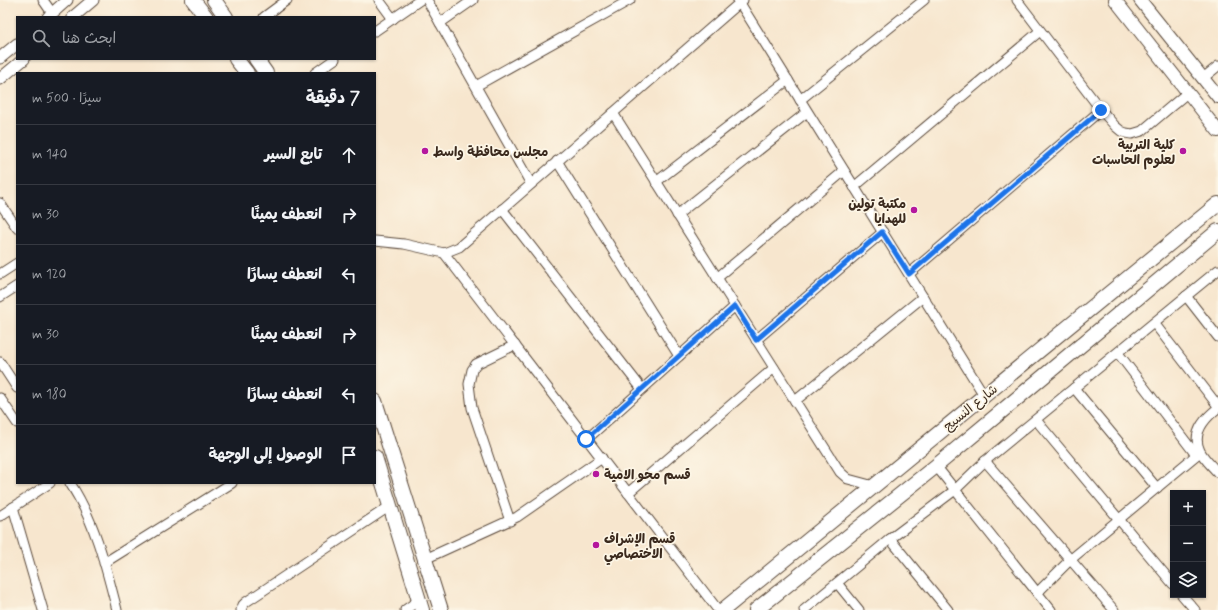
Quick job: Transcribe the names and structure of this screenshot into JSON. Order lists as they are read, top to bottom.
{
  "streets": {
    "main road": ["شارع النسيج"]
  },
  "places": [
    "مجلس محافظة واسط",
    "كلية التربية لعلوم الحاسبات",
    "مكتبة تولين للهدايا",
    "قسم محو الامية",
    "قسم الإشراف الاختصاصي"
  ],
  "page": {
    "search": "ابحث هنا",
    "heading": ["7 دقيقة", "سيرًا · 500 m"],
    "list": [
      ["تابع السير", "140 m"],
      ["انعطف يمينًا", "30 m"],
      ["انعطف يسارًا", "120 m"],
      ["انعطف يمينًا", "30 m"],
      ["انعطف يسارًا", "180 m"],
      "الوصول إلى الوجهة"
    ],
    "map_buttons": ["+", "−"]
  }
}
